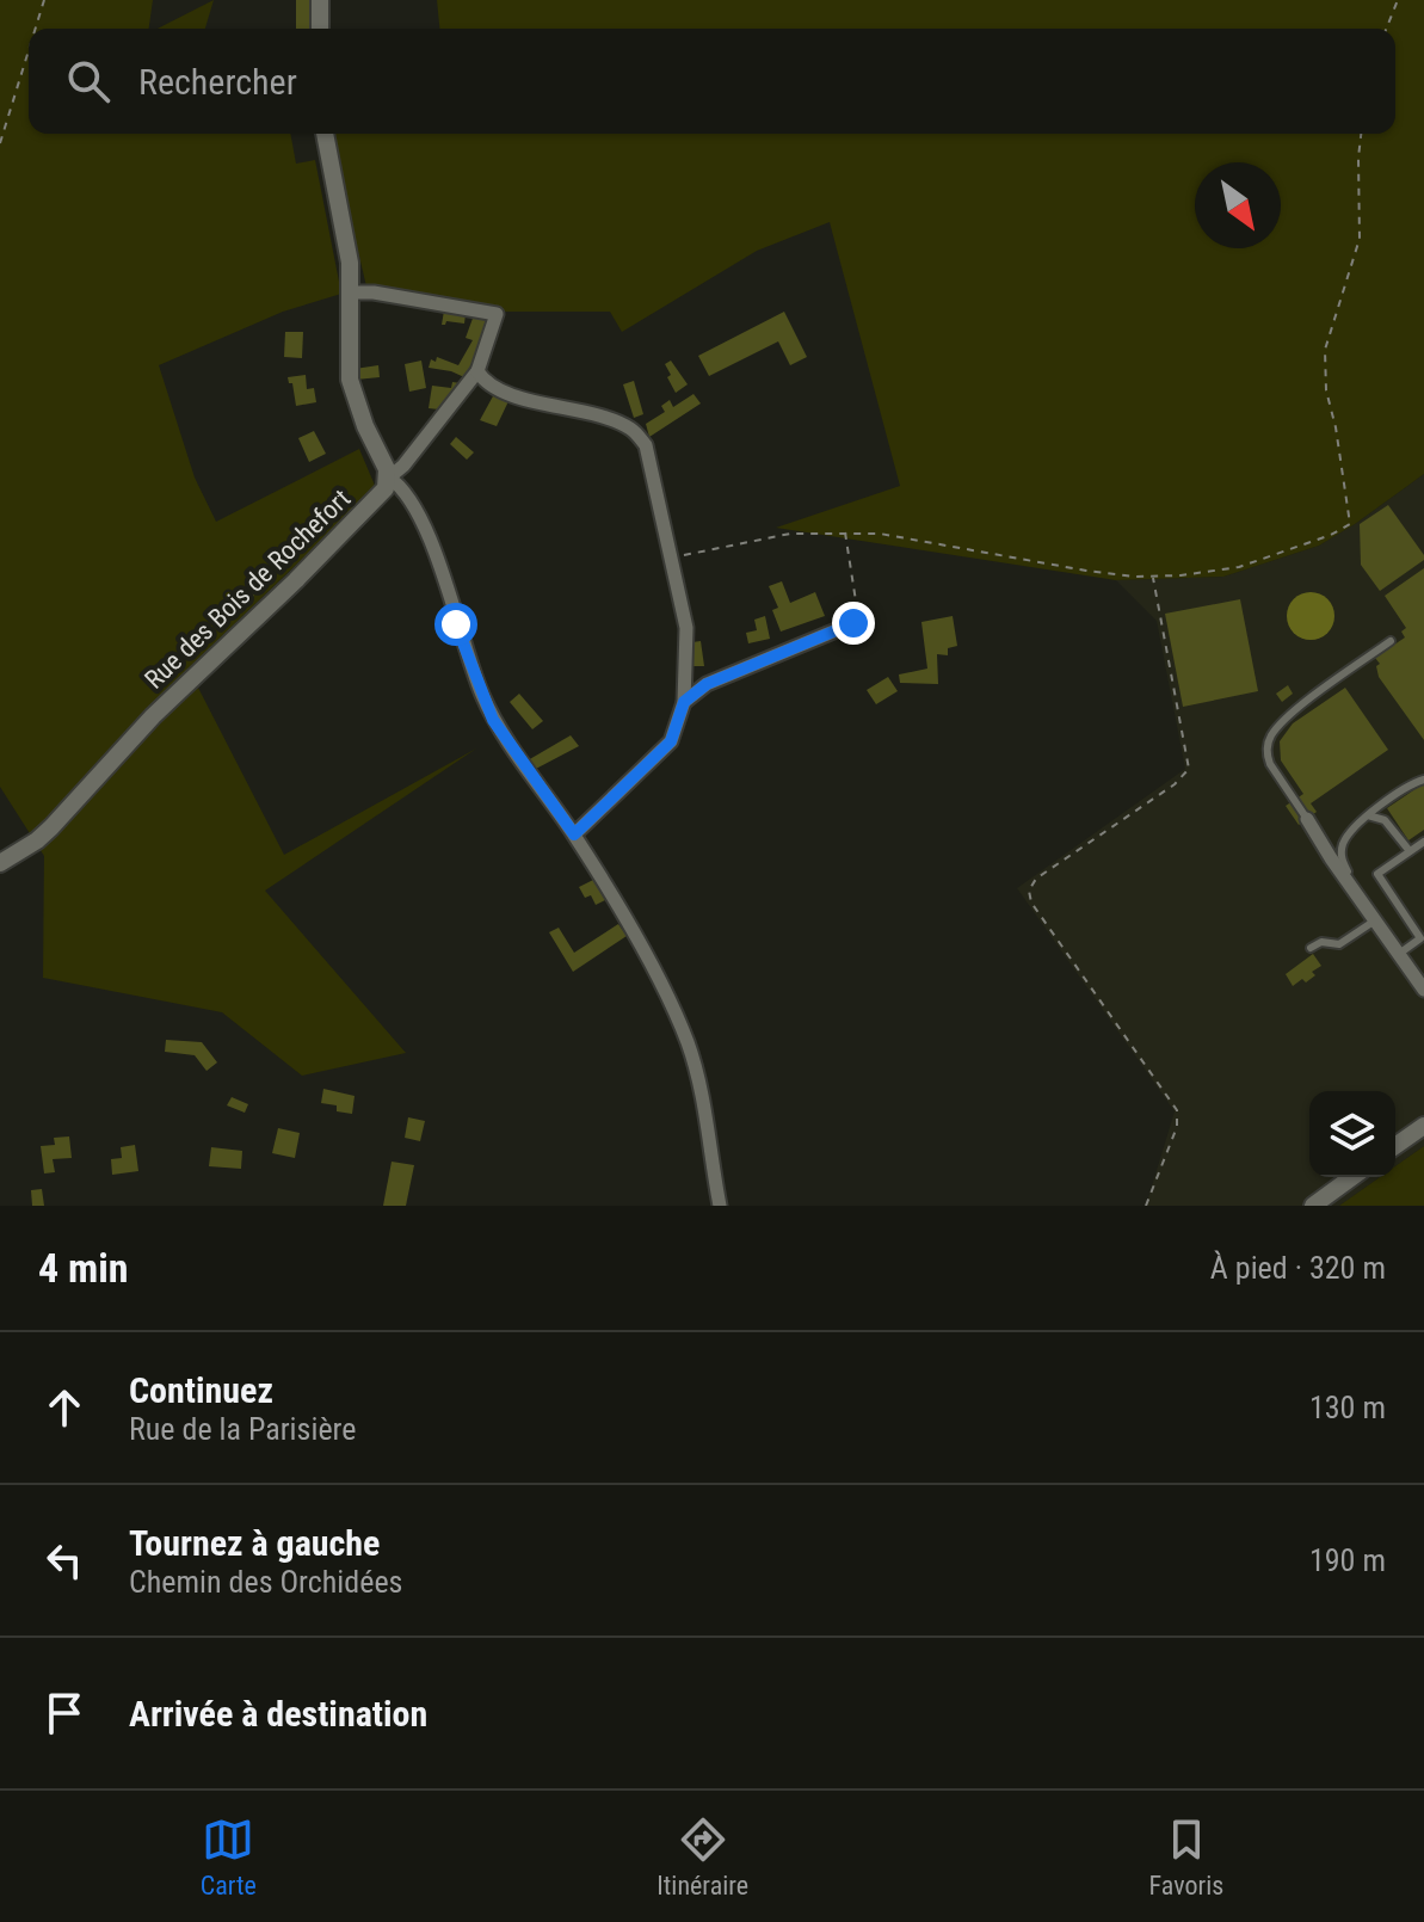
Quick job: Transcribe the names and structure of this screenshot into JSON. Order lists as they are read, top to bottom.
{
  "streets": {
    "street": ["Rue des Bois de Rochefort"]
  },
  "north": "bottom right",
  "page": {
    "search": "Rechercher",
    "heading": ["4 min", "À pied · 320 m"],
    "list": [
      ["Continuez", "Rue de la Parisière", "130 m"],
      ["Tournez à gauche", "Chemin des Orchidées", "190 m"],
      "Arrivée à destination"
    ],
    "nav": ["Carte", "Itinéraire", "Favoris"]
  }
}
